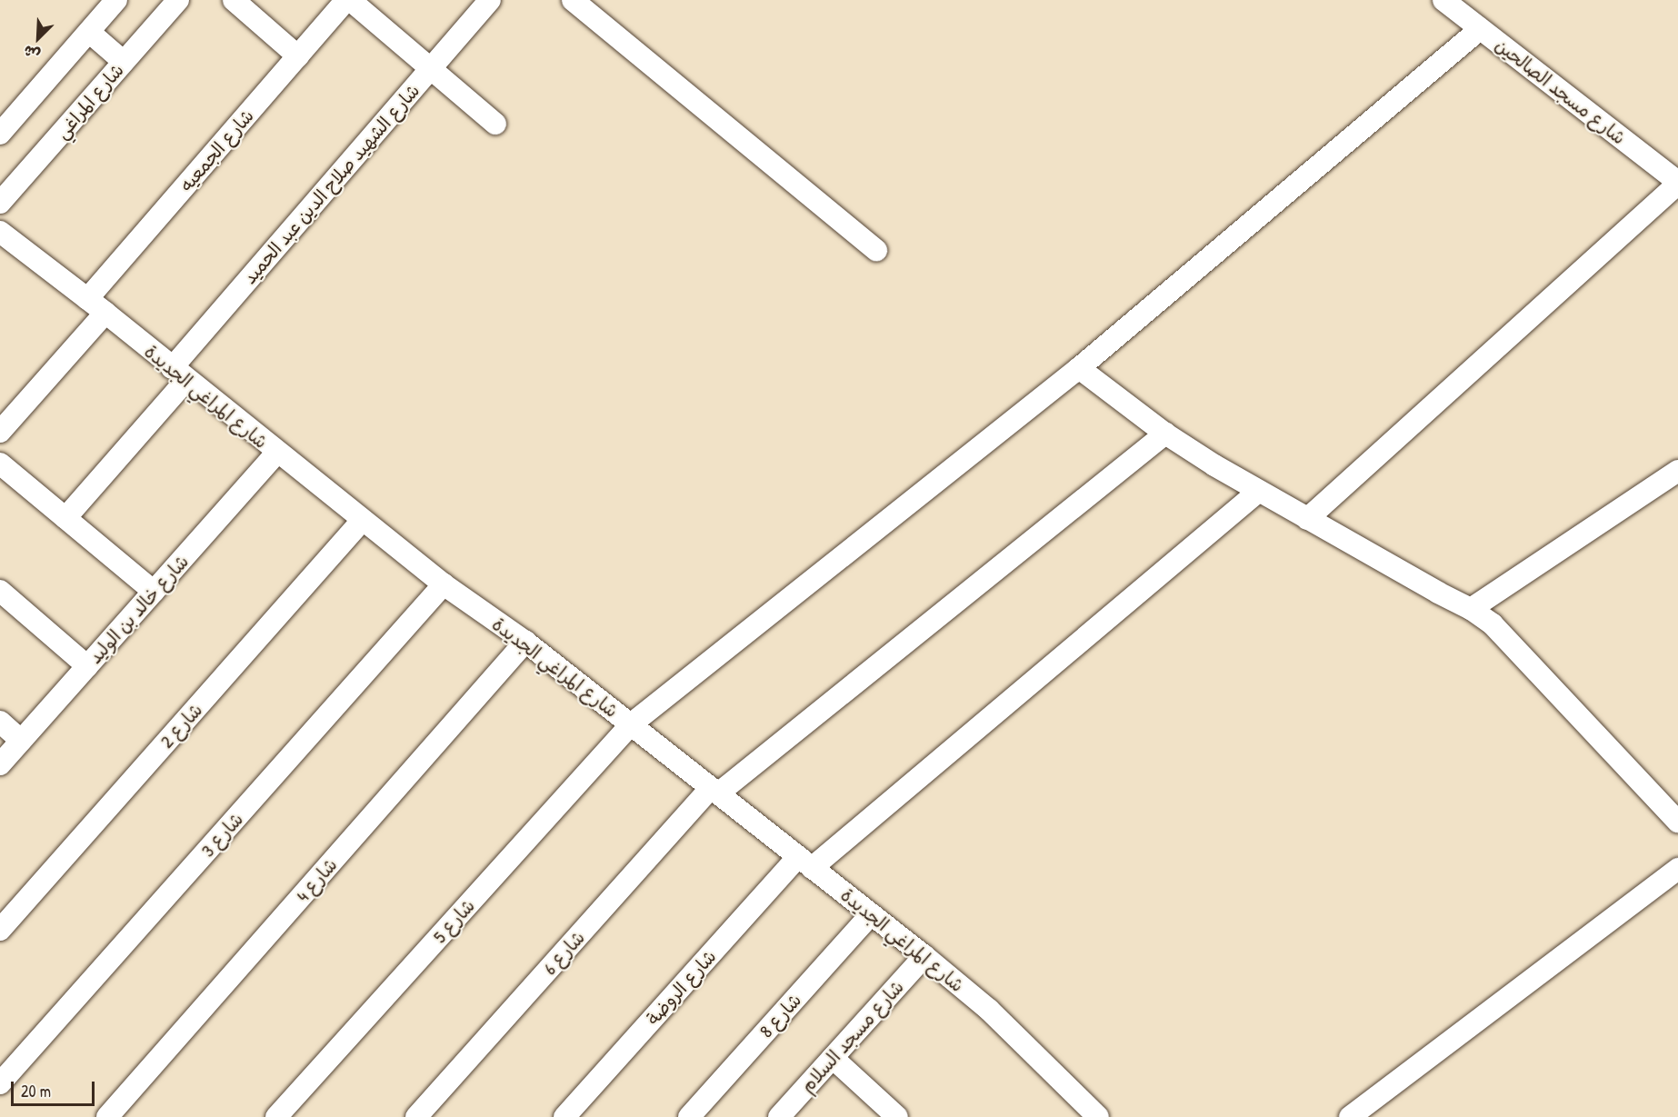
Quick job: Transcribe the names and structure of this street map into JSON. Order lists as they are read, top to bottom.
{
  "streets": {
    "street": [
      "شارع مسجد الصالحين",
      "شارع المراغي",
      "شارع الجمعيه",
      "شارع الشهيد صلاح الدين عبد الحميد",
      "شارع المراغي الجديدة",
      "شارع خالد بن الوليد",
      "شارع 2",
      "شارع 3",
      "شارع 4",
      "شارع 5",
      "شارع 6",
      "شارع الروضة",
      "شارع 8",
      "شارع مسجد السلام"
    ]
  },
  "crossings": [
    ["شارع مسجد الصالحين", "شارع 5"],
    ["شارع الجمعيه", "شارع المراغي الجديدة"],
    ["شارع الشهيد صلاح الدين عبد الحميد", "شارع المراغي الجديدة"],
    ["شارع المراغي الجديدة", "شارع خالد بن الوليد"],
    ["شارع المراغي الجديدة", "شارع 2"],
    ["شارع المراغي الجديدة", "شارع 3"],
    ["شارع المراغي الجديدة", "شارع 4"],
    ["شارع المراغي الجديدة", "شارع 5"],
    ["شارع المراغي الجديدة", "شارع 6"],
    ["شارع المراغي الجديدة", "شارع الروضة"],
    ["شارع المراغي الجديدة", "شارع 8"],
    ["شارع المراغي الجديدة", "شارع مسجد السلام"]
  ],
  "scale_bar": "20 m",
  "north": "bottom left"
}
